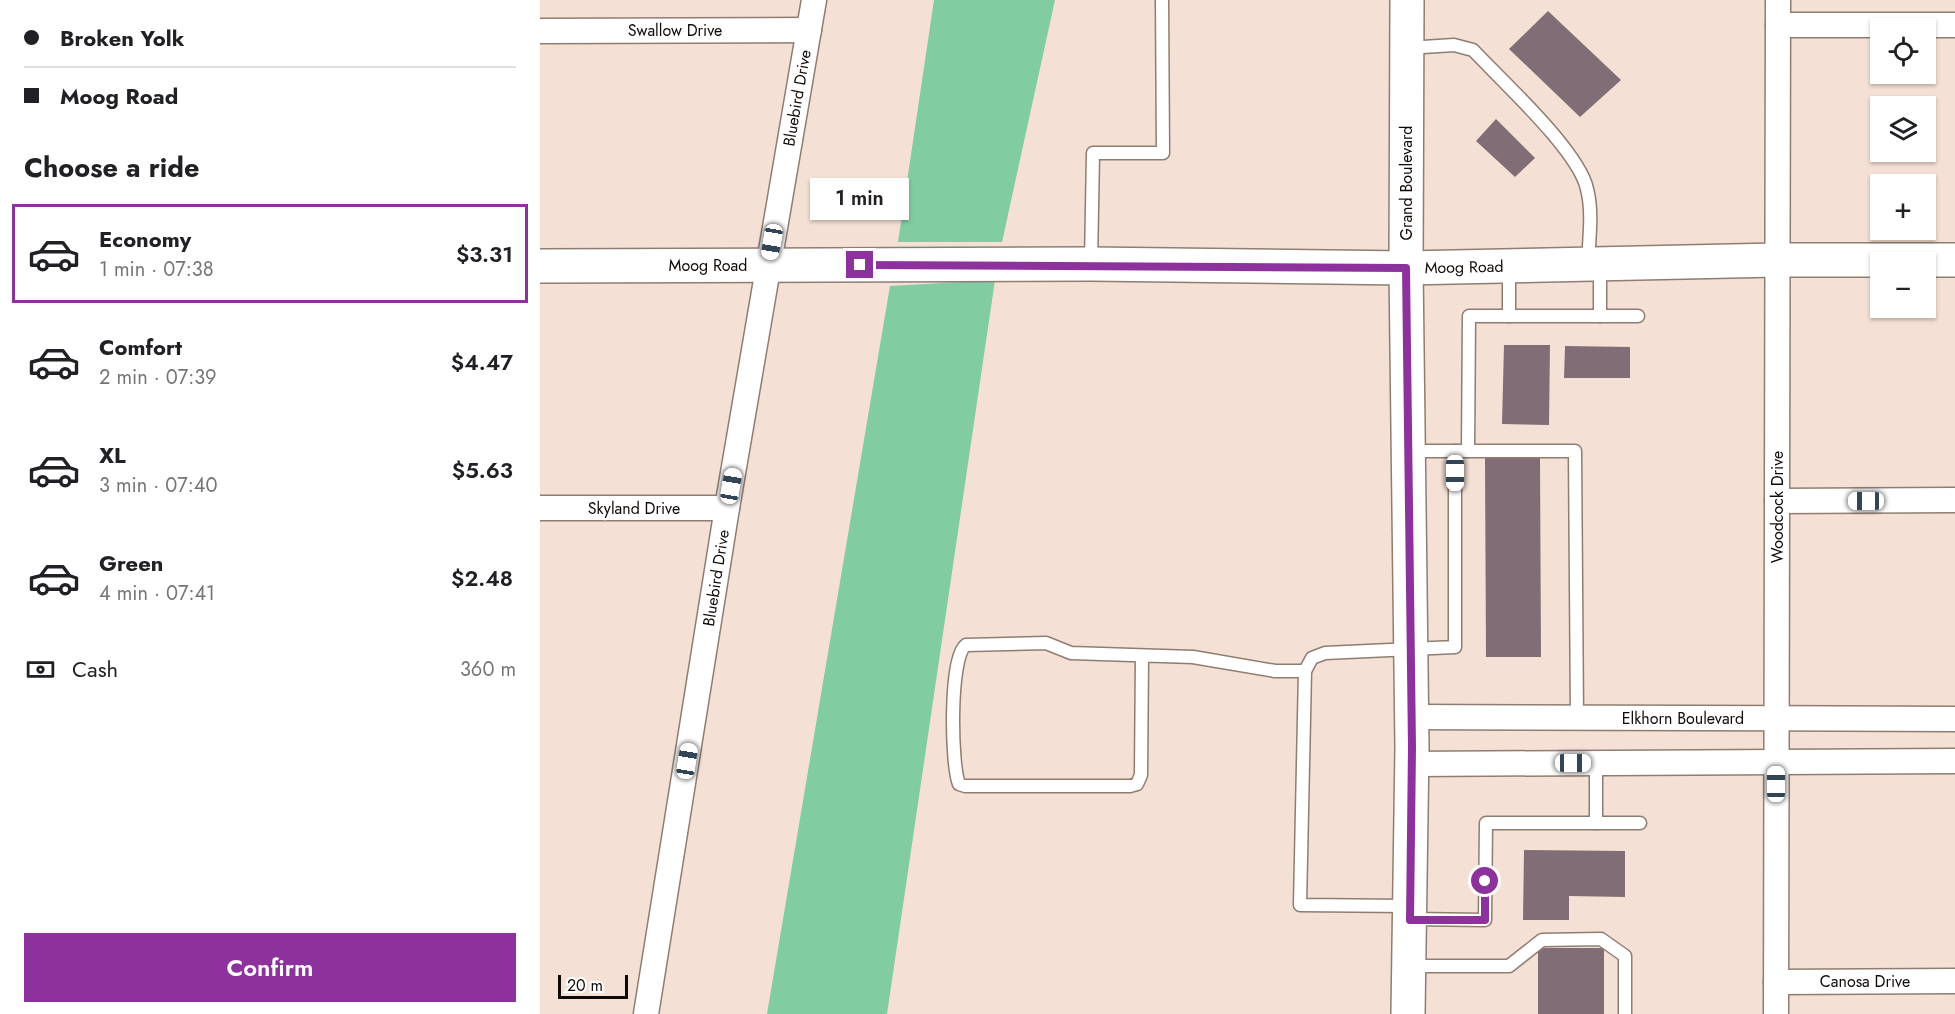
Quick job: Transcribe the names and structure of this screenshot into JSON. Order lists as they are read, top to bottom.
{
  "streets": {
    "street": [
      "Swallow Drive",
      "Bluebird Drive",
      "Grand Boulevard",
      "Moog Road",
      "Woodcock Drive",
      "Skyland Drive",
      "Elkhorn Boulevard",
      "Canosa Drive"
    ]
  },
  "crossings": [
    ["Swallow Drive", "Bluebird Drive"],
    ["Bluebird Drive", "Moog Road"],
    ["Bluebird Drive", "Skyland Drive"],
    ["Grand Boulevard", "Moog Road"],
    ["Grand Boulevard", "Elkhorn Boulevard"],
    ["Moog Road", "Woodcock Drive"],
    ["Woodcock Drive", "Elkhorn Boulevard"],
    ["Woodcock Drive", "Canosa Drive"]
  ],
  "scale_bar": "20 m",
  "page": {
    "banner": ["Broken Yolk", "Moog Road"],
    "map_buttons": ["+", "−"],
    "heading": "Choose a ride",
    "bubble": "1 min",
    "list": [
      {
        "name": "Economy",
        "note": "1 min · 07:38",
        "value": "$3.31"
      },
      {
        "name": "Comfort",
        "note": "2 min · 07:39",
        "value": "$4.47"
      },
      {
        "name": "XL",
        "note": "3 min · 07:40",
        "value": "$5.63"
      },
      {
        "name": "Green",
        "note": "4 min · 07:41",
        "value": "$2.48"
      }
    ],
    "pay": ["Cash", "360 m"],
    "buttons": "Confirm",
    "scale": "20 m"
  }
}
